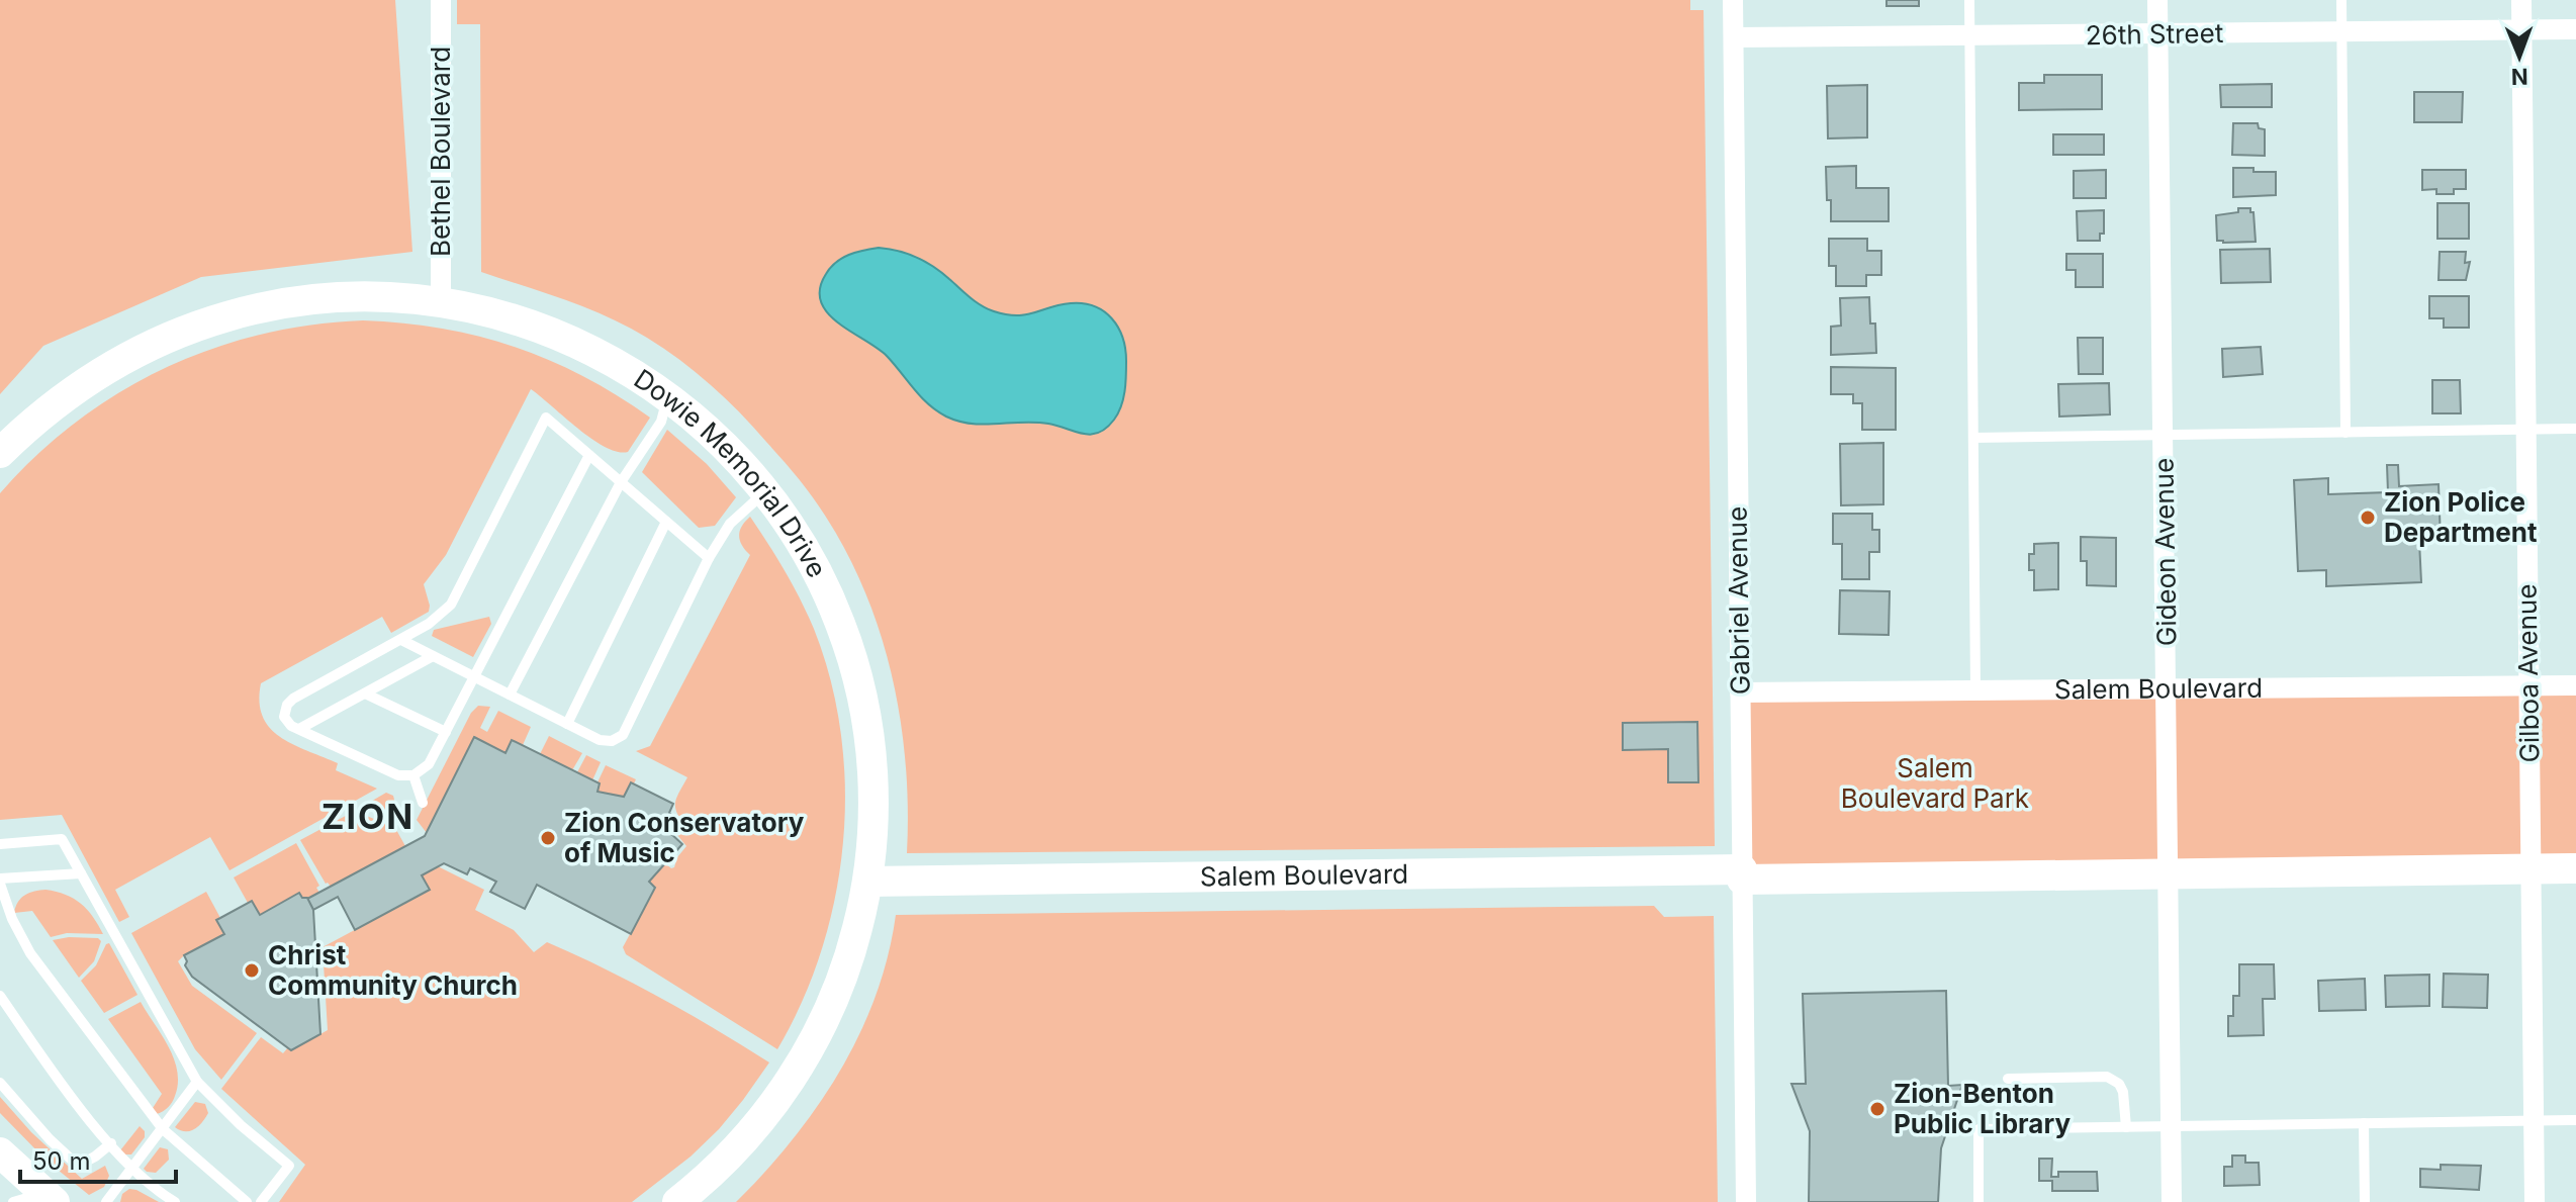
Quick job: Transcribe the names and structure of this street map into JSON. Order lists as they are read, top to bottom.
{
  "streets": {
    "street": [
      "26th Street",
      "Bethel Boulevard",
      "Dowie Memorial Drive",
      "Gideon Avenue",
      "Gabriel Avenue",
      "Gilboa Avenue",
      "Salem Boulevard"
    ]
  },
  "crossings": [
    ["26th Street", "Gideon Avenue"],
    ["26th Street", "Gabriel Avenue"],
    ["26th Street", "Gilboa Avenue"],
    ["Bethel Boulevard", "Dowie Memorial Drive"],
    ["Dowie Memorial Drive", "Salem Boulevard"],
    ["Gideon Avenue", "Salem Boulevard"],
    ["Gabriel Avenue", "Salem Boulevard"],
    ["Gilboa Avenue", "Salem Boulevard"]
  ],
  "districts": ["ZION"],
  "parks": ["Salem Boulevard Park"],
  "places": [
    "Zion Police Department",
    "Zion Conservatory of Music",
    "Christ Community Church",
    "Zion-Benton Public Library"
  ],
  "scale_bar": "50 m",
  "north": "bottom"
}
